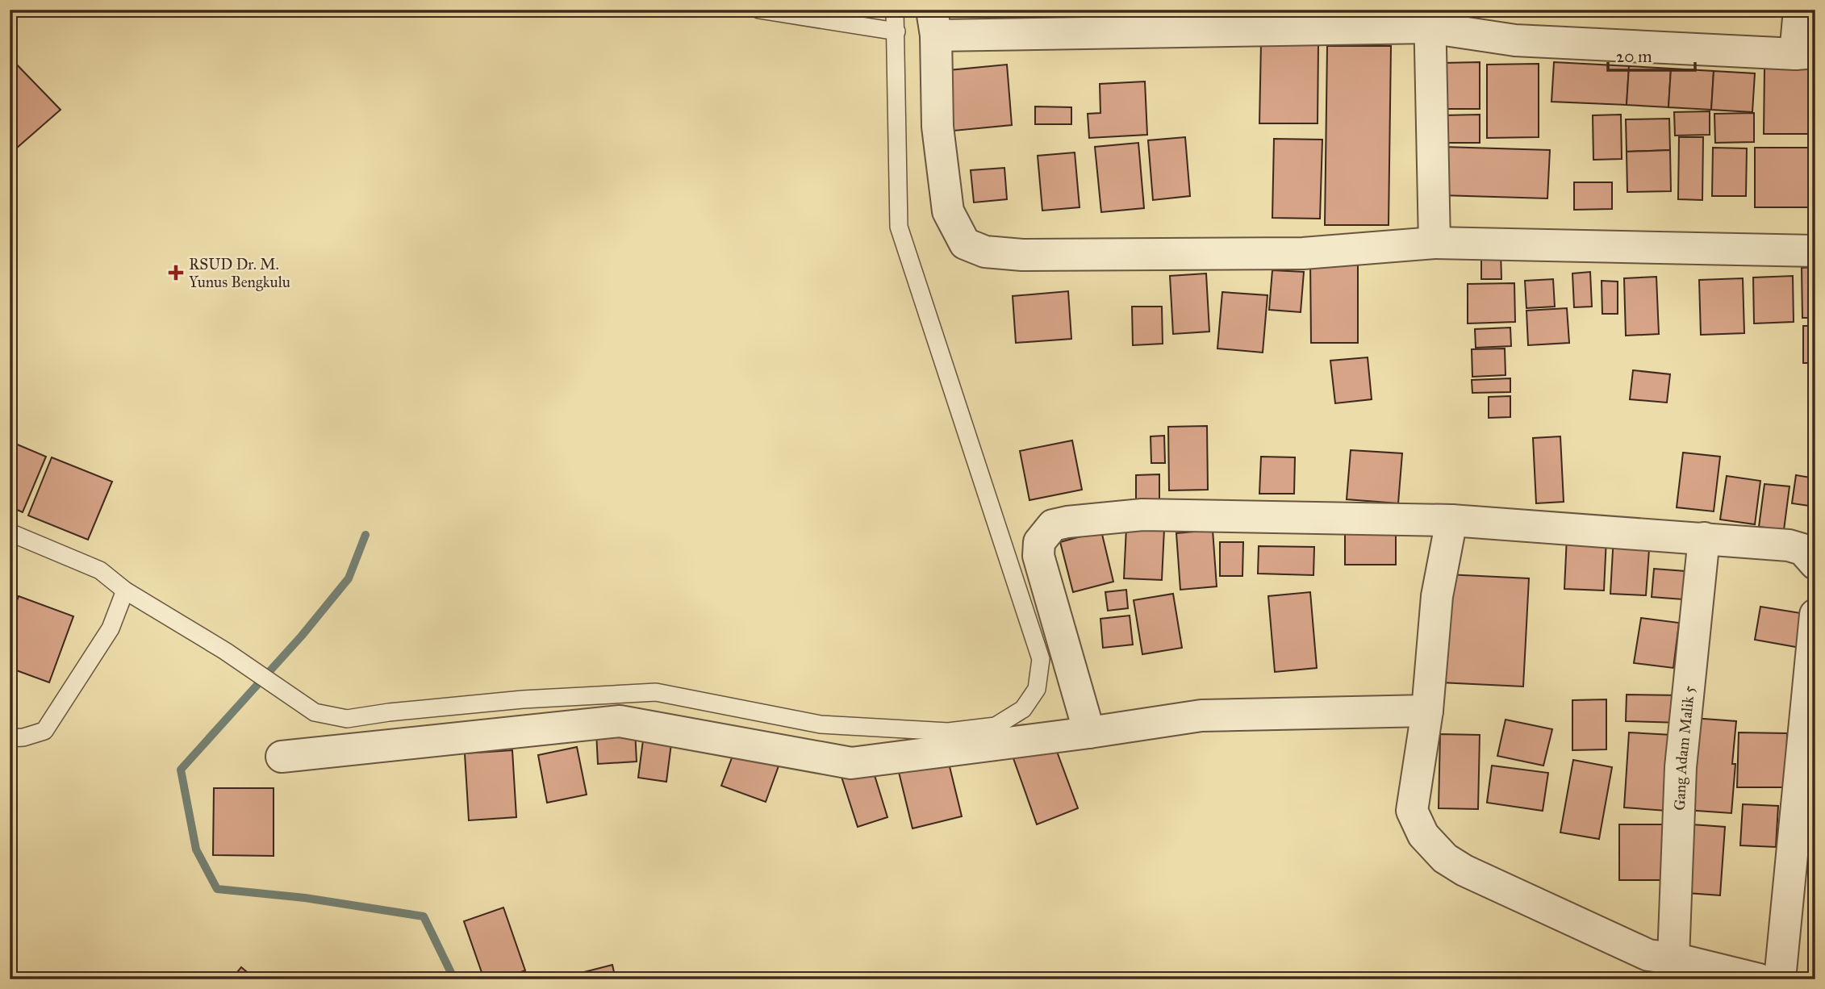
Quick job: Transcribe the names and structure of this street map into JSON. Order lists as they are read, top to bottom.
{
  "streets": {
    "street": ["Gang Adam Malik 5"]
  },
  "places": {
    "health": ["RSUD Dr. M. Yunus Bengkulu"]
  },
  "scale_bar": "20 m"
}
